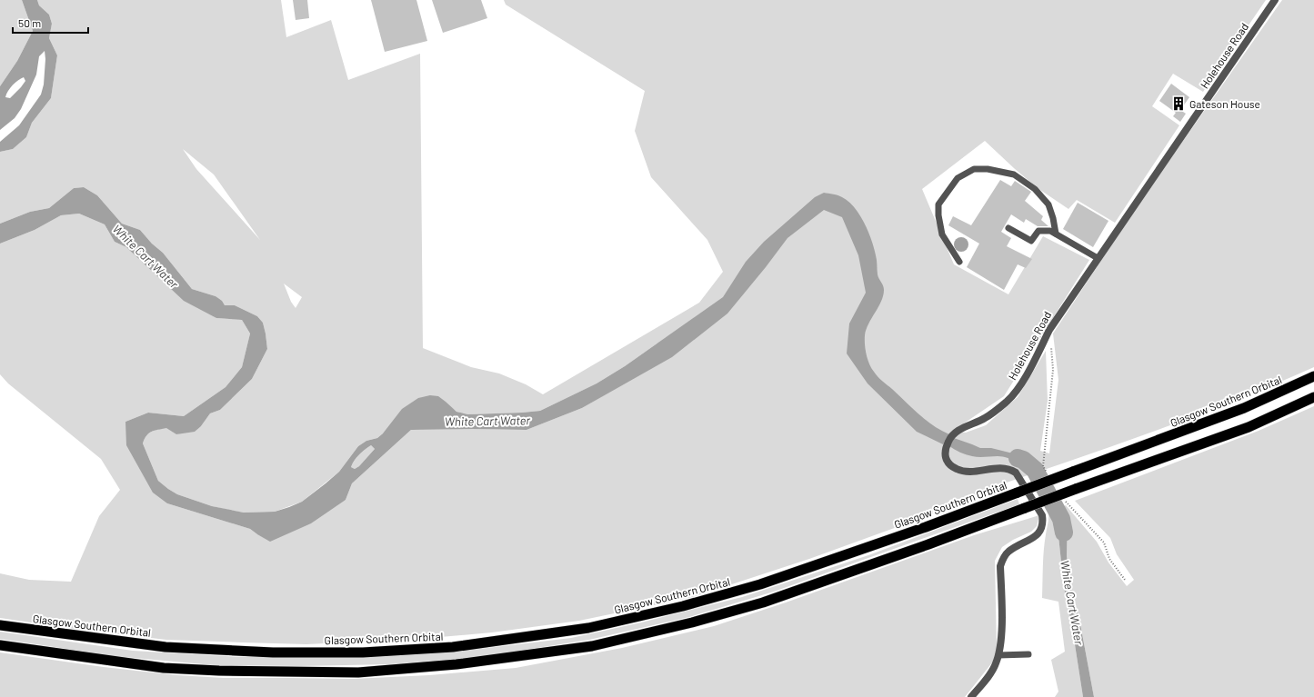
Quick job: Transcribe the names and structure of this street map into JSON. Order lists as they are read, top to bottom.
{
  "streets": {
    "highway": ["Glasgow Southern Orbital"],
    "street": ["Holehouse Road"]
  },
  "water": ["White Cart Water"],
  "places": {
    "building": ["Gateson House"]
  },
  "scale_bar": "50 m"
}
